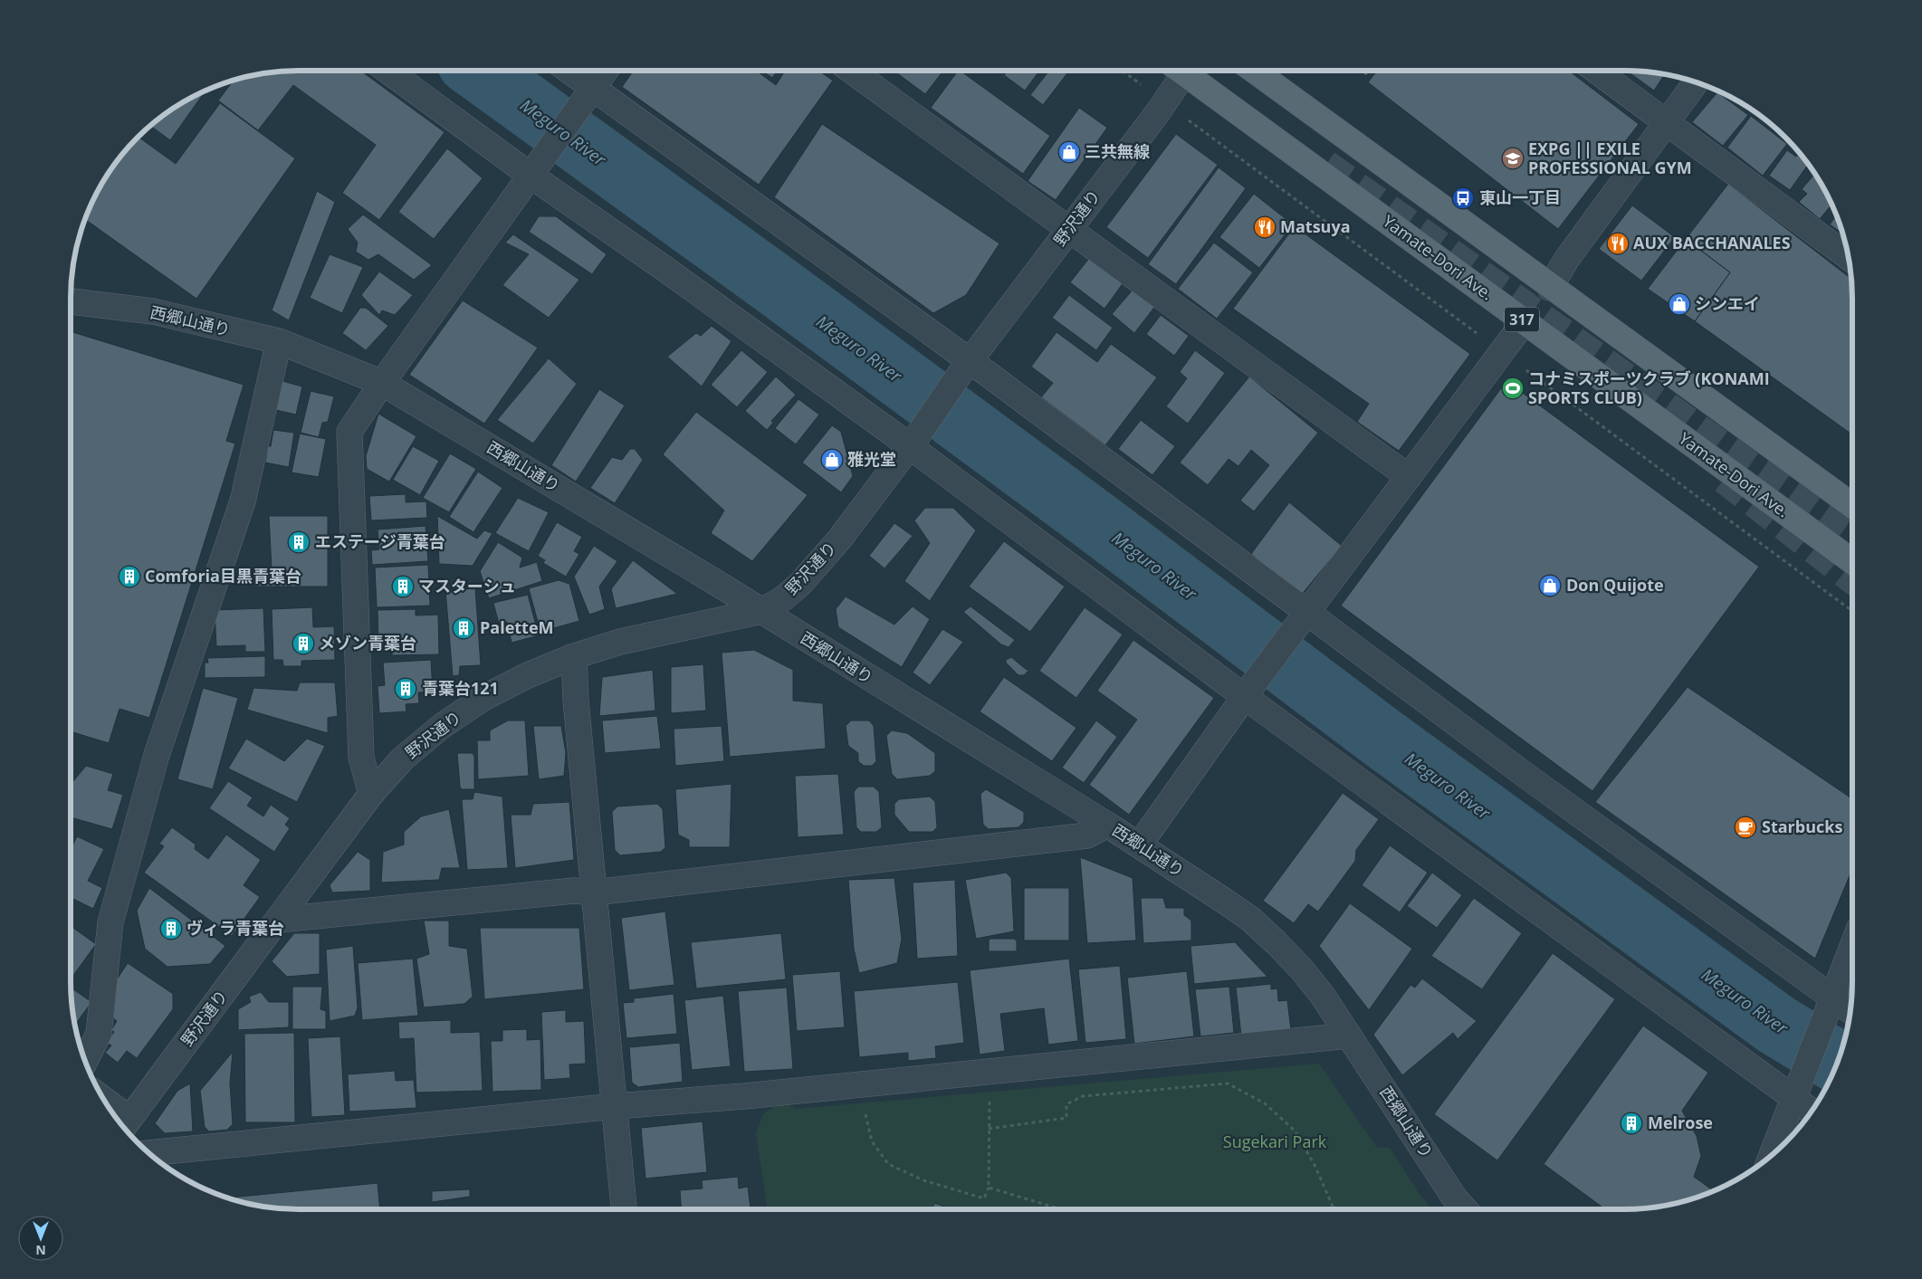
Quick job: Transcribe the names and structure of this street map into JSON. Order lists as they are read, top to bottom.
{
  "streets": {
    "main road": ["Yamate-Dori Ave.", "317"],
    "street": ["野沢通り", "西郷山通り"]
  },
  "crossings": [
    ["野沢通り", "西郷山通り"]
  ],
  "water": ["Meguro River"],
  "parks": ["Sugekari Park"],
  "places": {
    "shop": [
      "三共無線",
      "シンエイ",
      "雅光堂",
      "Don Quijote"
    ],
    "school or university": ["EXPG || EXILE PROFESSIONAL GYM"],
    "bus stop": ["東山一丁目"],
    "restaurant": ["Matsuya", "AUX BACCHANALES"],
    "sports": ["コナミスポーツクラブ (KONAMI SPORTS CLUB)"],
    "building": [
      "エステージ青葉台",
      "Comforia目黒青葉台",
      "マスターシュ",
      "PaletteM",
      "メゾン青葉台",
      "青葉台121",
      "ヴィラ青葉台",
      "Melrose"
    ],
    "cafe": ["Starbucks"]
  },
  "north": "bottom"
}
